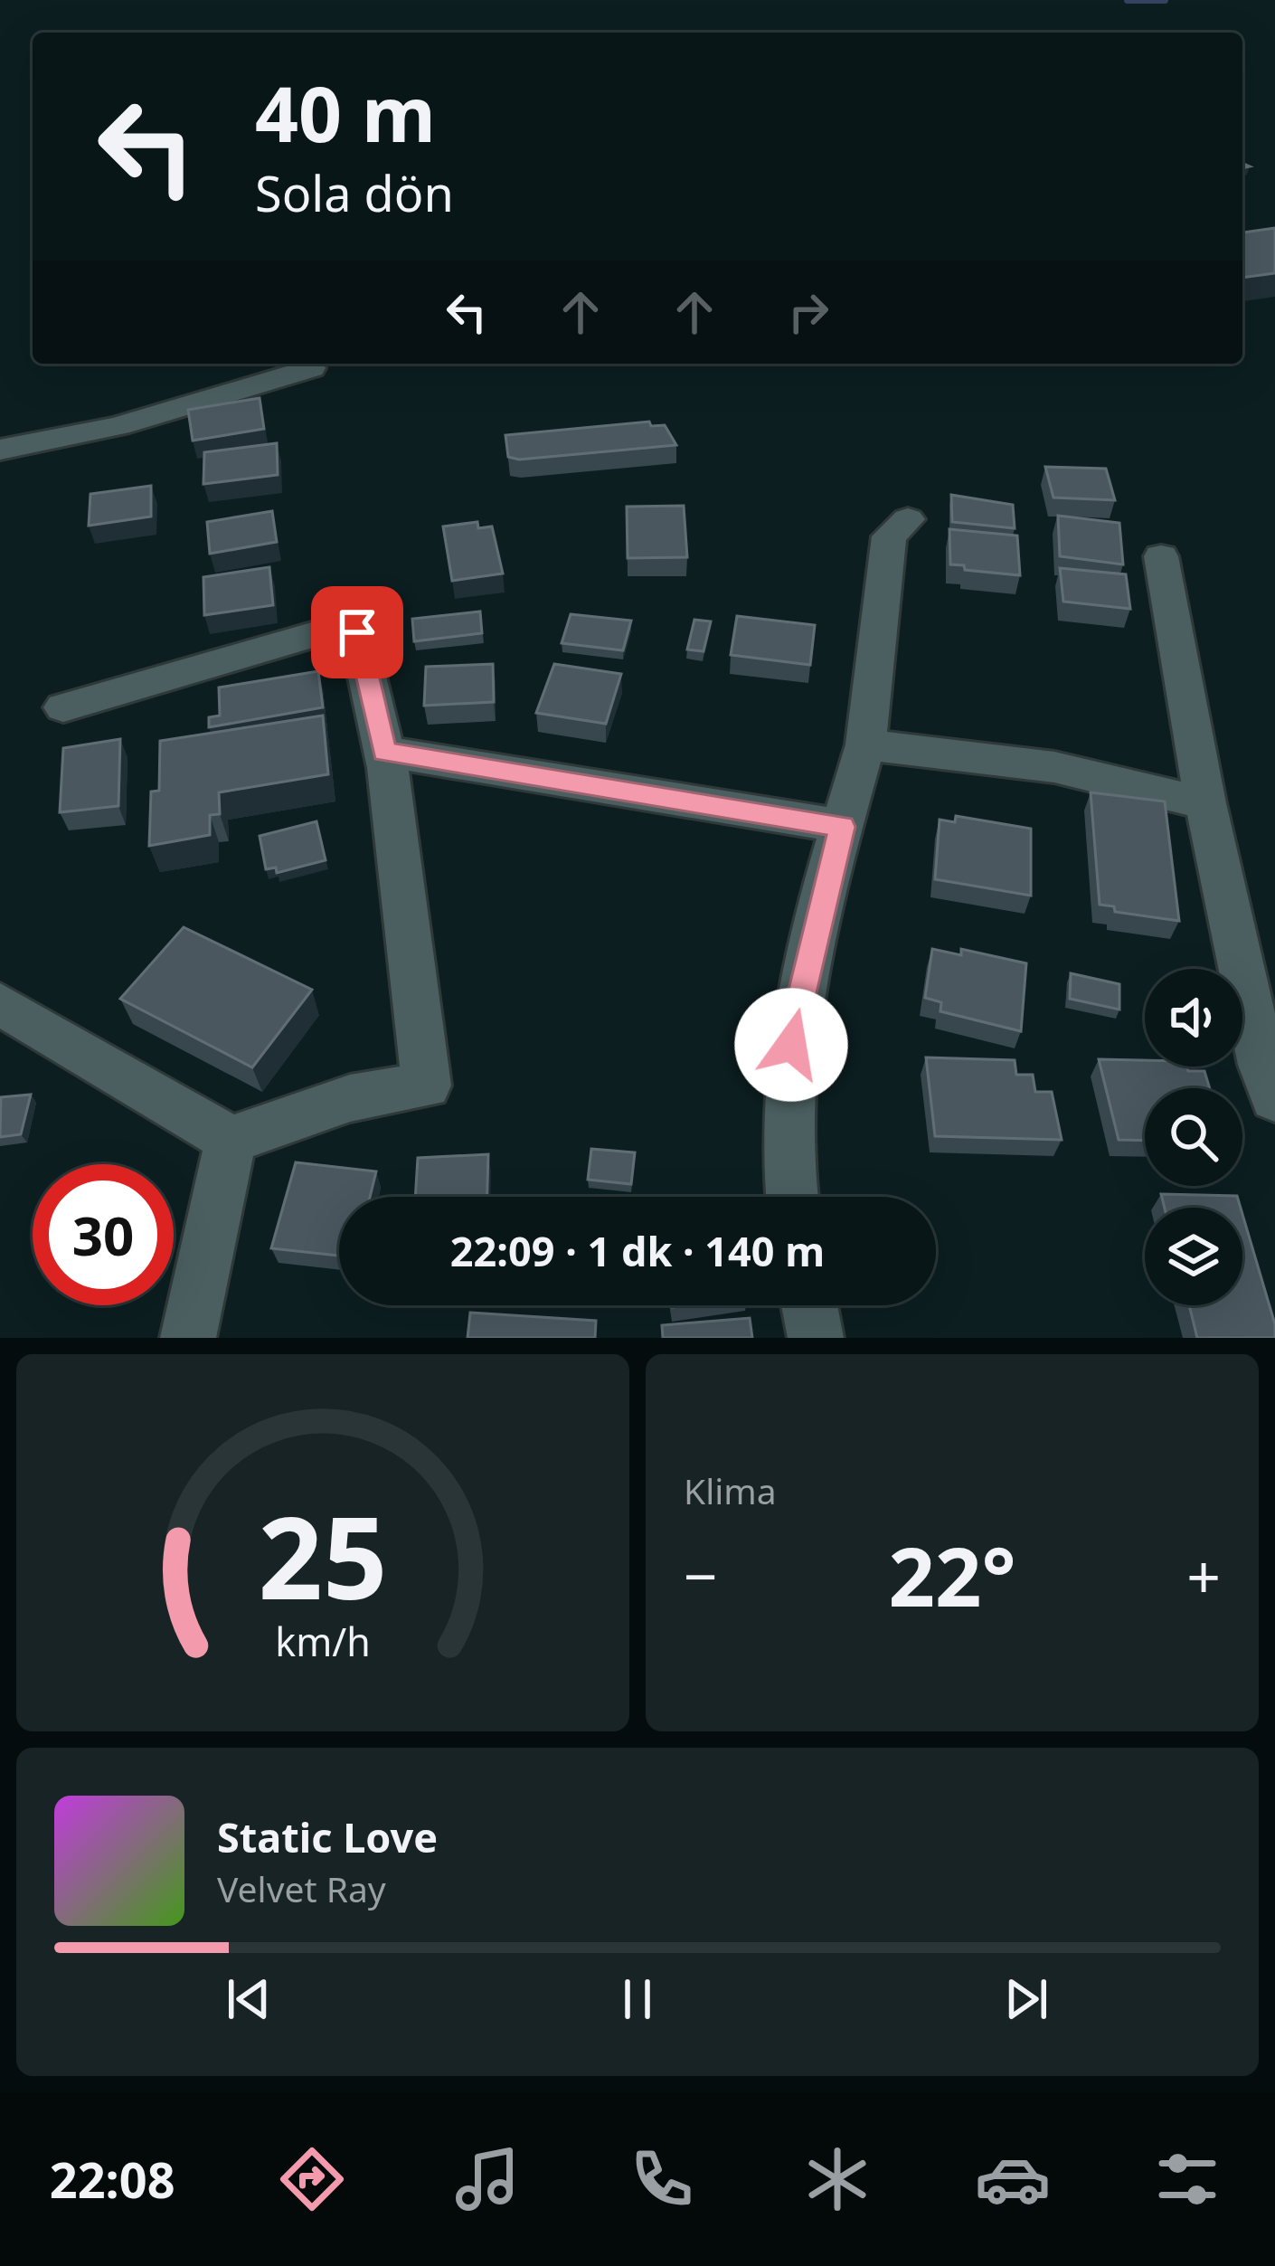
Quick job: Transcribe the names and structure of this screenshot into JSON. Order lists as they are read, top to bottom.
{
  "page": {
    "turn": ["40 m", "Sola dön"],
    "limit": "30",
    "trip": "22:09 · 1 dk · 140 m",
    "tile": "Klima",
    "heat": ["−", "22°", "+"],
    "song": ["Static Love", "Velvet Ray"],
    "tabs": "22:08",
    "gauge": ["25", "km/h"]
  }
}
